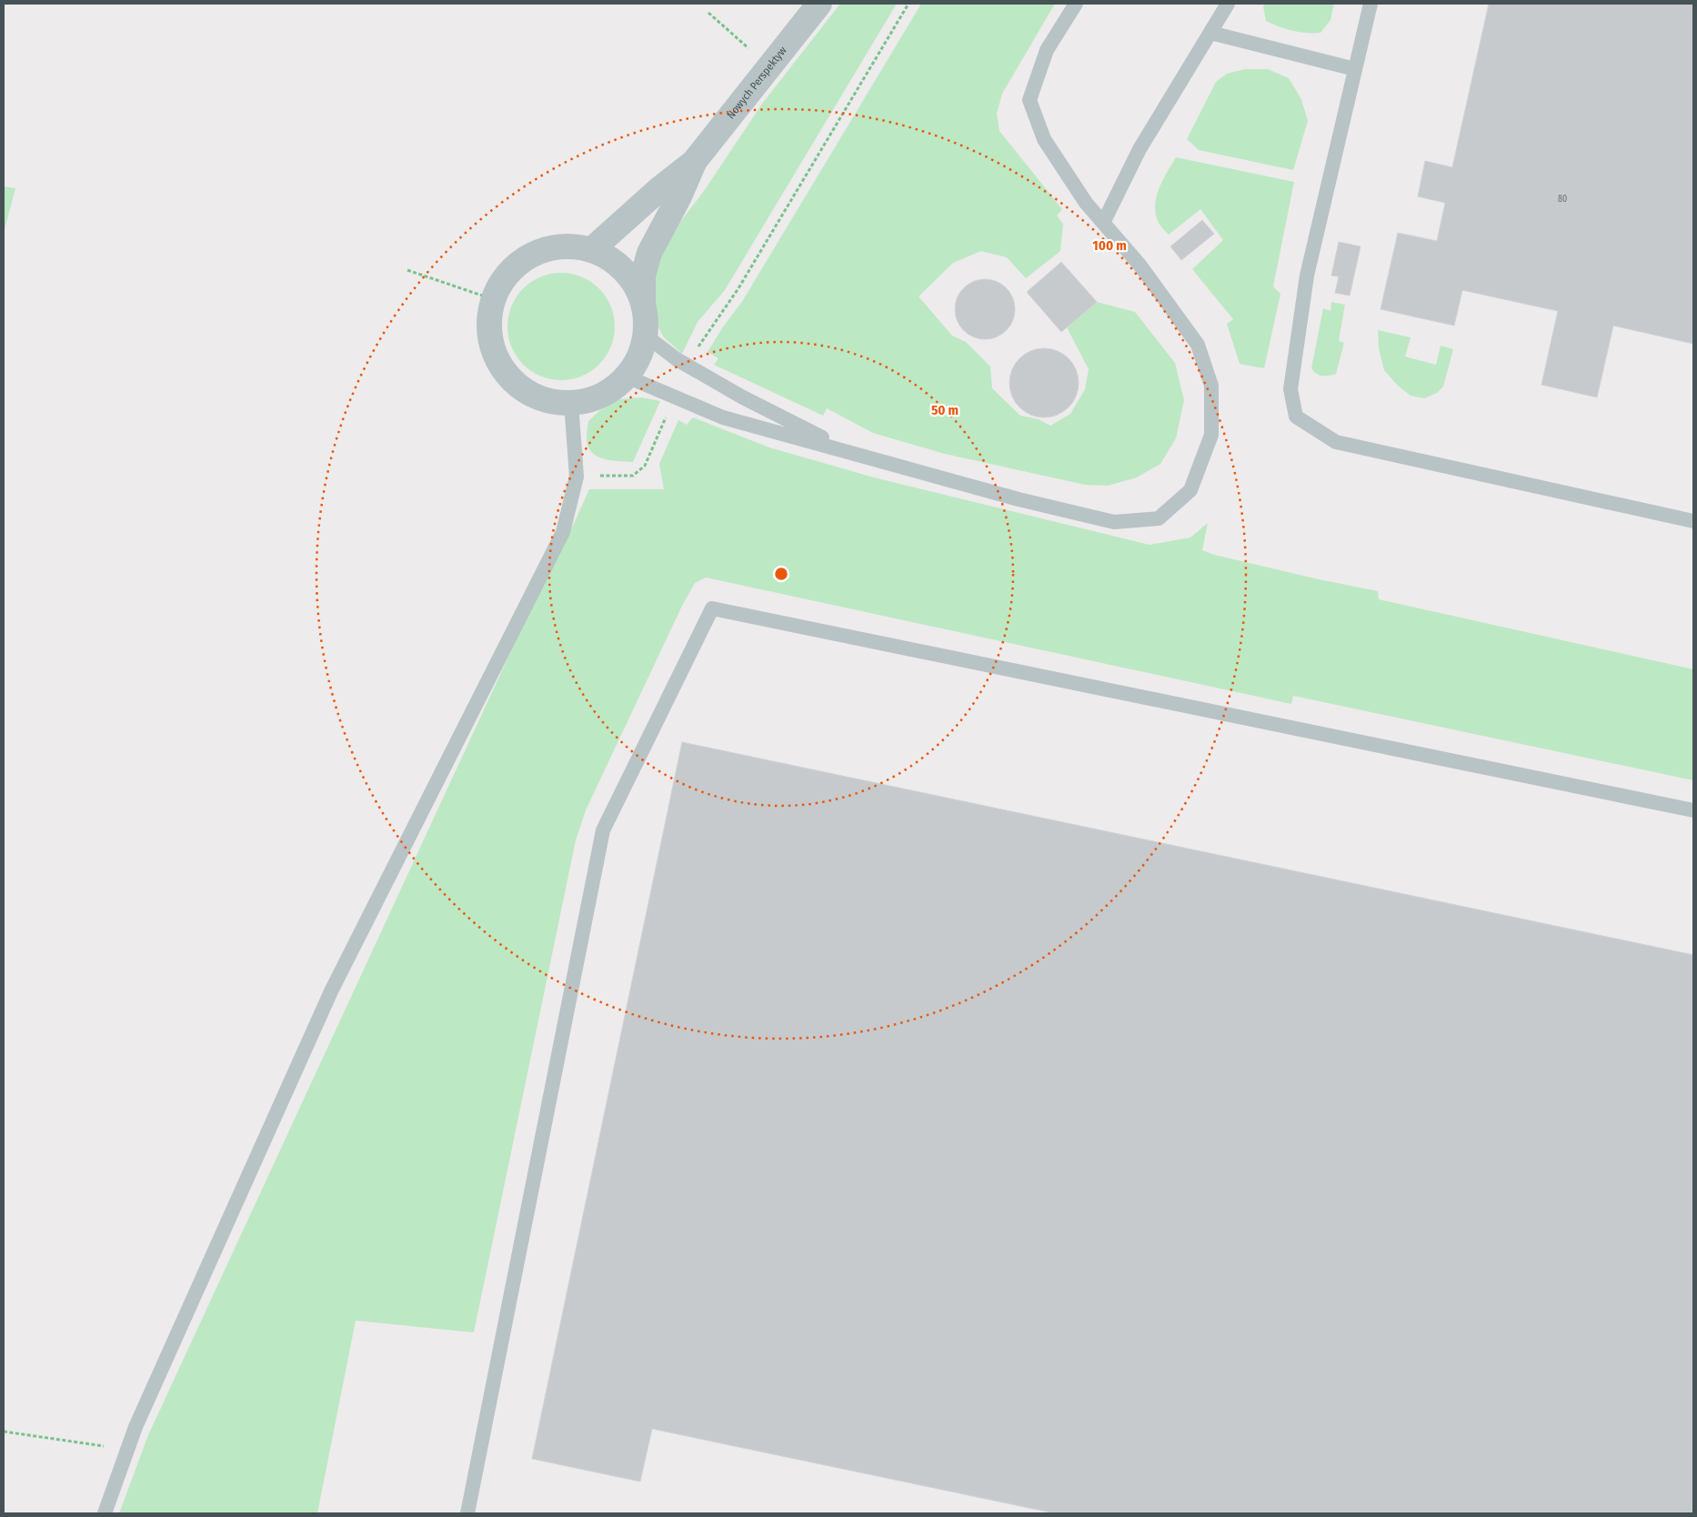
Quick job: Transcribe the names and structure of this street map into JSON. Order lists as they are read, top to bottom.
{
  "streets": {
    "street": ["Nowych Perspektyw"]
  },
  "house_numbers": ["80"],
  "rings": ["100 m", "50 m"]
}
